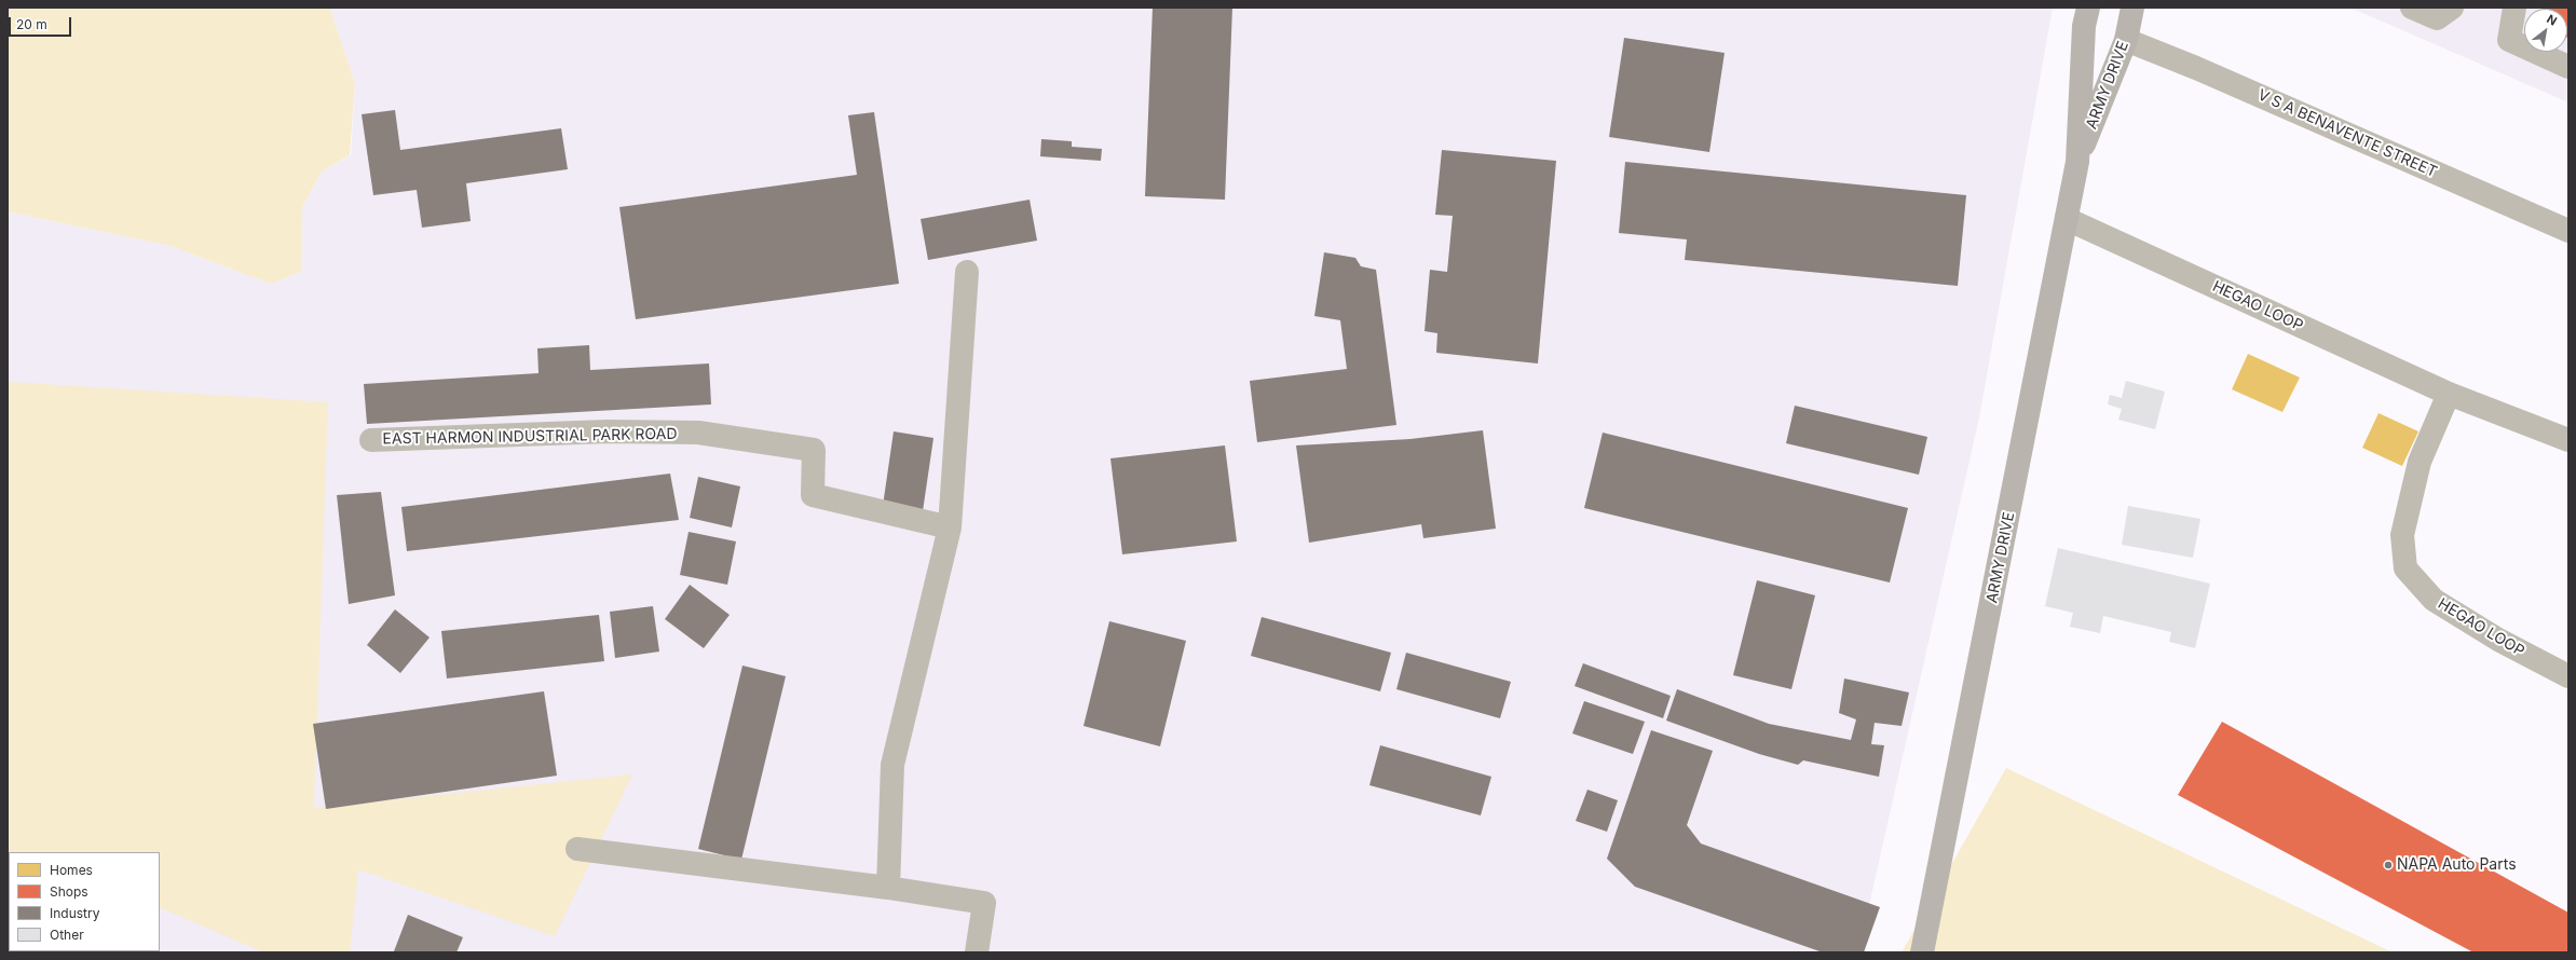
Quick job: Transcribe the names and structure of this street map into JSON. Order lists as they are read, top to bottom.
{
  "streets": {
    "main road": ["ARMY DRIVE"],
    "street": ["V S A BENAVENTE STREET", "HEGAO LOOP", "EAST HARMON INDUSTRIAL PARK ROAD"]
  },
  "crossings": [
    ["ARMY DRIVE", "V S A BENAVENTE STREET"],
    ["ARMY DRIVE", "HEGAO LOOP"]
  ],
  "places": ["NAPA Auto Parts"],
  "legend": [
    "Homes",
    "Shops",
    "Industry",
    "Other"
  ],
  "scale_bar": "20 m",
  "north": "top right"
}
